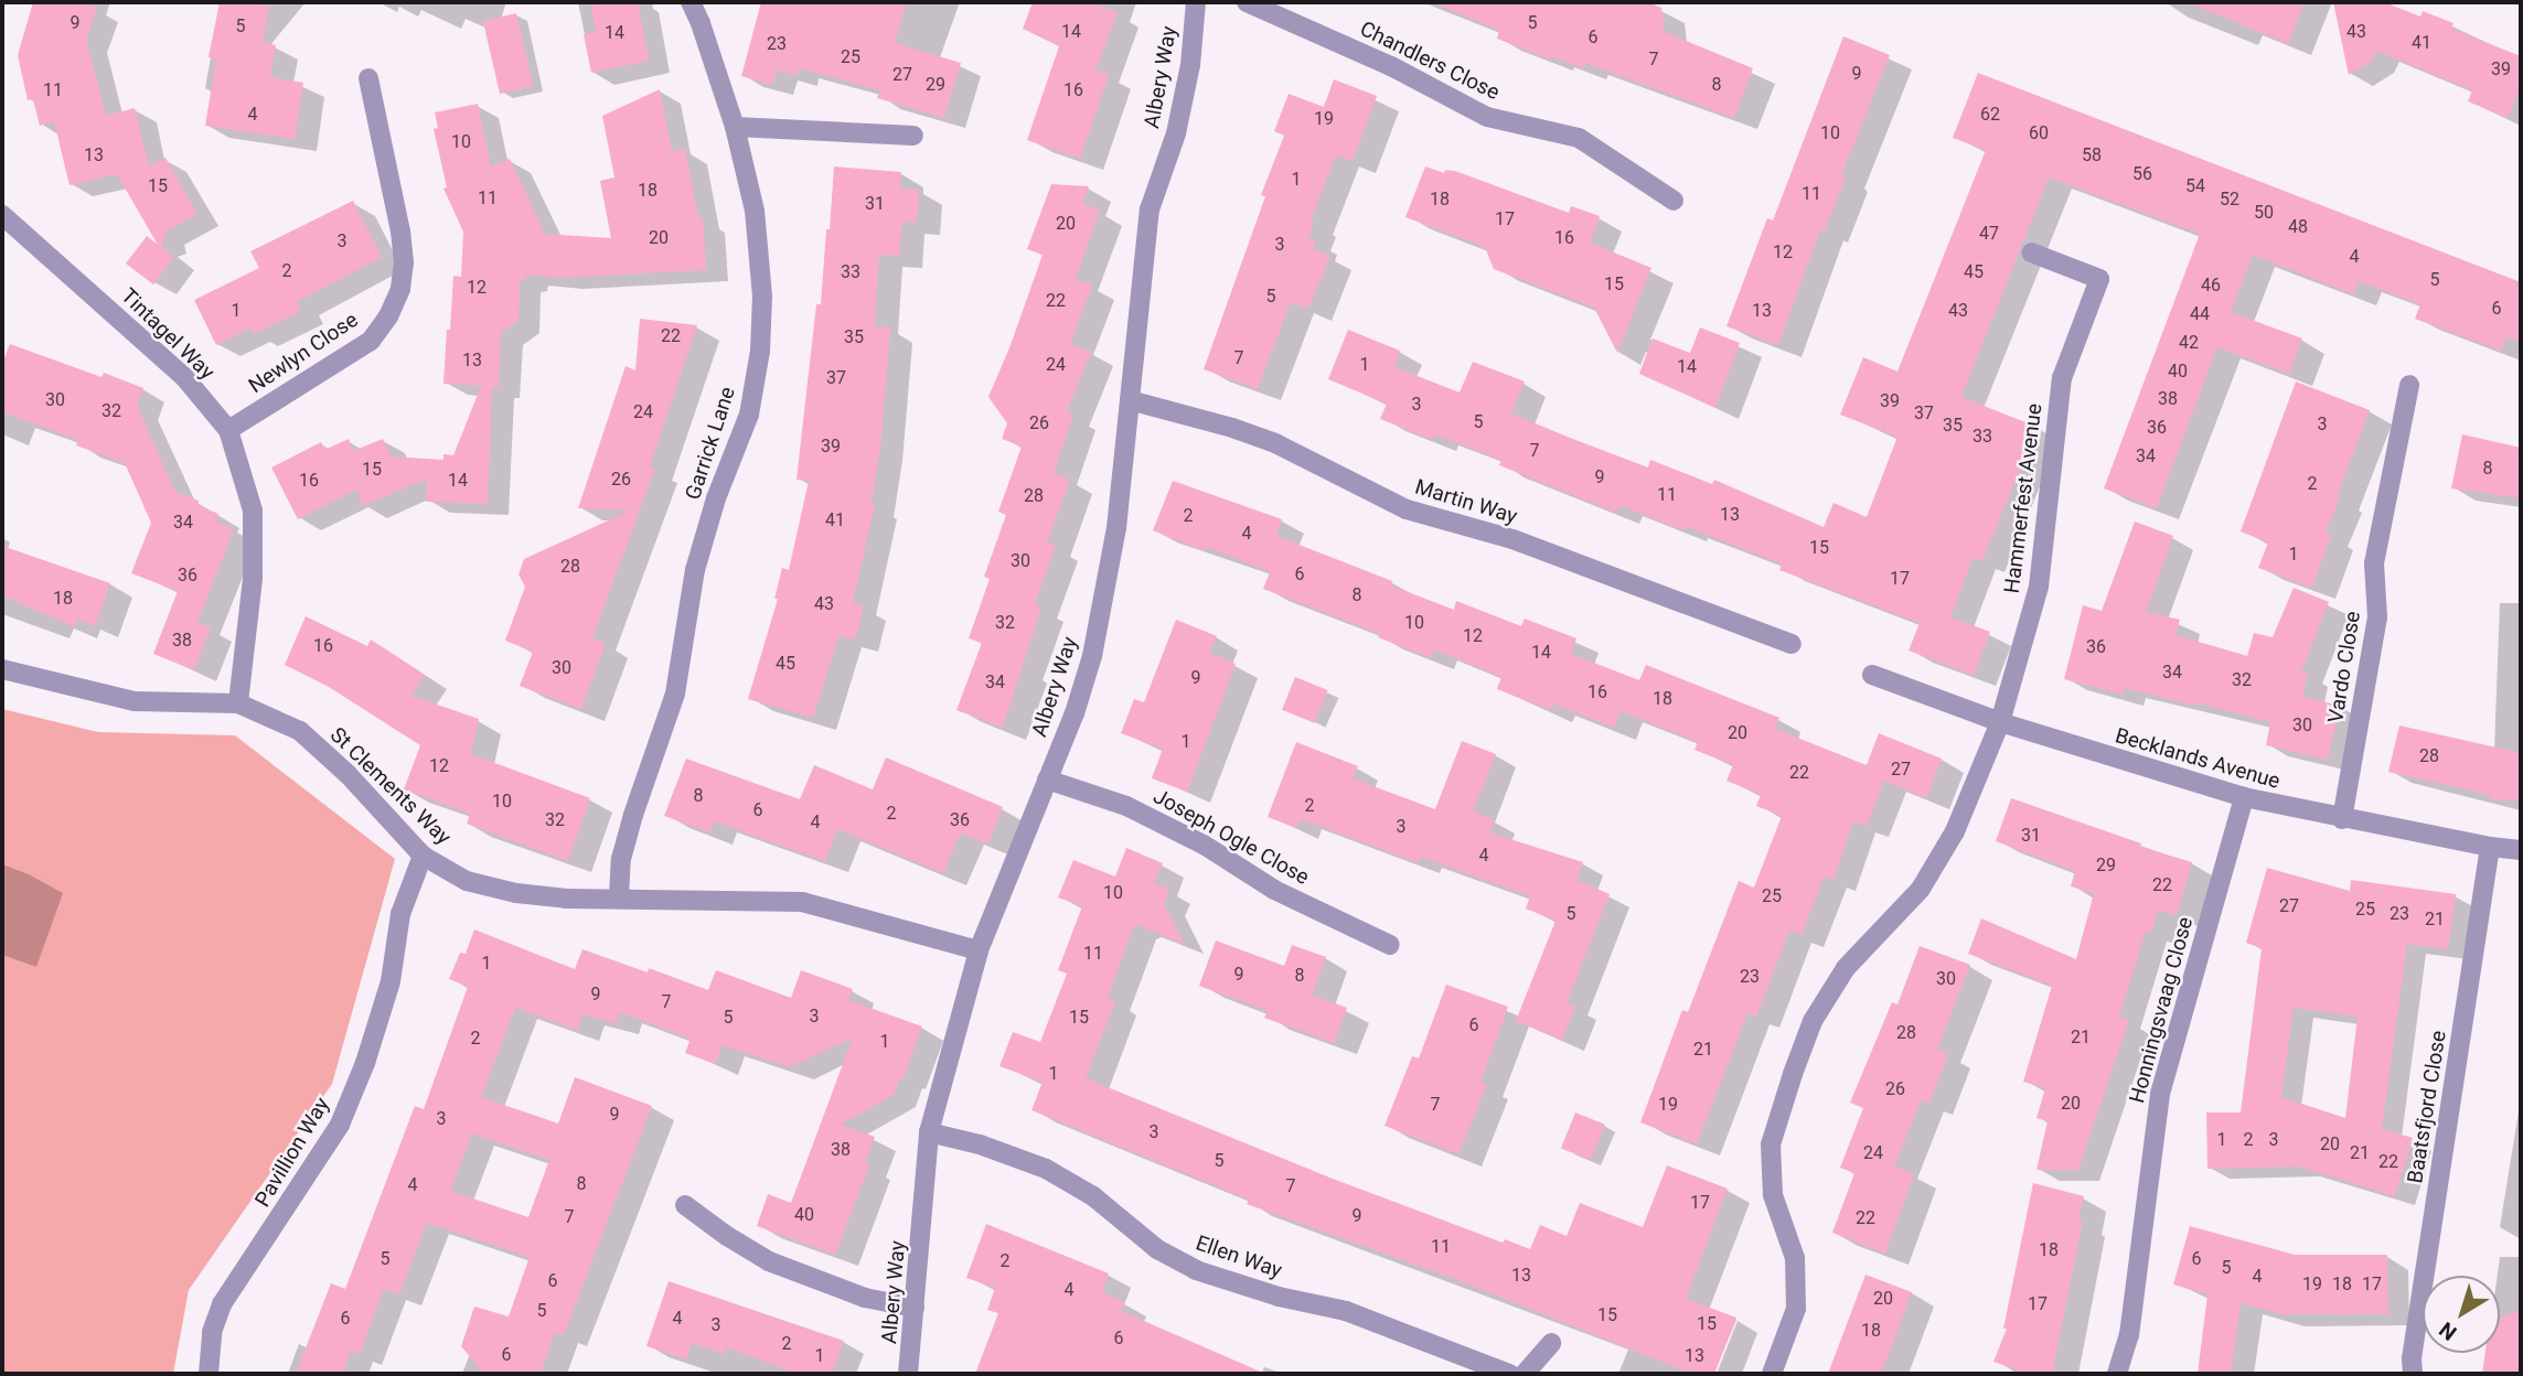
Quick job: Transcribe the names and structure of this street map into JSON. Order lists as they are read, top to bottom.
{
  "streets": {
    "street": [
      "Chandlers Close",
      "Albery Way",
      "Tintagel Way",
      "Newlyn Close",
      "Garrick Lane",
      "Hammerfest Avenue",
      "Martin Way",
      "Vardo Close",
      "Becklands Avenue",
      "St Clements Way",
      "Joseph Ogle Close",
      "Honningsvaag Close",
      "Baatsfjord Close",
      "Pavillion Way",
      "Ellen Way"
    ]
  },
  "crossings": [
    ["Albery Way", "Martin Way"],
    ["Albery Way", "St Clements Way"],
    ["Albery Way", "Joseph Ogle Close"],
    ["Albery Way", "Ellen Way"],
    ["Tintagel Way", "Newlyn Close"],
    ["Tintagel Way", "St Clements Way"],
    ["Garrick Lane", "St Clements Way"],
    ["Hammerfest Avenue", "Becklands Avenue"],
    ["Vardo Close", "Becklands Avenue"],
    ["Becklands Avenue", "Honningsvaag Close"],
    ["Becklands Avenue", "Baatsfjord Close"],
    ["St Clements Way", "Pavillion Way"]
  ],
  "house_numbers": [
    "9",
    "5",
    "5",
    "14",
    "43",
    "14",
    "6",
    "41",
    "23",
    "25",
    "7",
    "39",
    "9",
    "27",
    "29",
    "8",
    "11",
    "16",
    "4",
    "62",
    "19",
    "10",
    "60",
    "10",
    "13",
    "58",
    "56",
    "1",
    "15",
    "54",
    "18",
    "11",
    "11",
    "18",
    "52",
    "31",
    "50",
    "17",
    "20",
    "48",
    "47",
    "20",
    "16",
    "3",
    "3",
    "12",
    "4",
    "2",
    "33",
    "45",
    "5",
    "15",
    "46",
    "12",
    "5",
    "22",
    "6",
    "1",
    "13",
    "43",
    "44",
    "22",
    "35",
    "42",
    "7",
    "13",
    "24",
    "1",
    "14",
    "40",
    "37",
    "38",
    "30",
    "39",
    "3",
    "32",
    "24",
    "37",
    "5",
    "26",
    "3",
    "35",
    "36",
    "33",
    "39",
    "7",
    "34",
    "8",
    "15",
    "9",
    "26",
    "16",
    "14",
    "2",
    "11",
    "28",
    "13",
    "2",
    "41",
    "34",
    "4",
    "15",
    "1",
    "30",
    "28",
    "6",
    "36",
    "17",
    "8",
    "18",
    "43",
    "32",
    "10",
    "12",
    "38",
    "16",
    "36",
    "14",
    "45",
    "30",
    "34",
    "9",
    "32",
    "34",
    "16",
    "18",
    "30",
    "20",
    "1",
    "28",
    "12",
    "27",
    "22",
    "8",
    "10",
    "2",
    "6",
    "2",
    "32",
    "36",
    "4",
    "3",
    "31",
    "4",
    "29",
    "22",
    "10",
    "25",
    "27",
    "25",
    "5",
    "23",
    "21",
    "11",
    "1",
    "9",
    "8",
    "23",
    "30",
    "9",
    "7",
    "3",
    "5",
    "15",
    "6",
    "28",
    "21",
    "2",
    "1",
    "21",
    "1",
    "26",
    "20",
    "7",
    "19",
    "9",
    "3",
    "3",
    "1",
    "2",
    "3",
    "20",
    "38",
    "24",
    "21",
    "5",
    "22",
    "8",
    "4",
    "7",
    "17",
    "40",
    "9",
    "7",
    "22",
    "11",
    "18",
    "5",
    "6",
    "2",
    "5",
    "13",
    "4",
    "6",
    "19",
    "18",
    "17",
    "4",
    "20",
    "17",
    "5",
    "15",
    "6",
    "4",
    "15",
    "3",
    "18",
    "6",
    "2",
    "6",
    "1",
    "13"
  ],
  "north": "bottom left"
}
